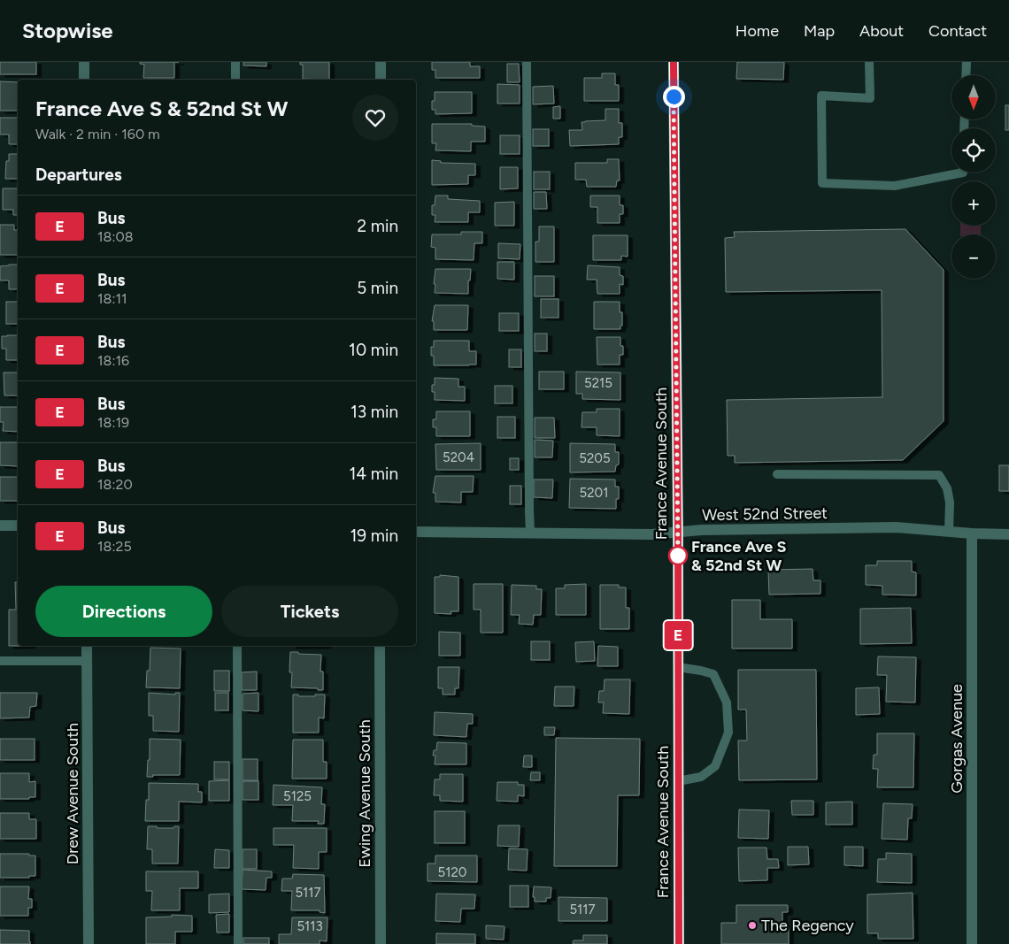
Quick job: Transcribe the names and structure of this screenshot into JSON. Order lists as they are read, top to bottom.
{
  "streets": {
    "main road": ["France Avenue South"],
    "street": [
      "West 52nd Street",
      "Gorgas Avenue",
      "Drew Avenue South",
      "Ewing Avenue South"
    ]
  },
  "crossings": [
    ["France Avenue South", "West 52nd Street"],
    ["West 52nd Street", "Gorgas Avenue"]
  ],
  "places": ["France Ave S & 52nd St W", "The Regency"],
  "lines": ["bus line E"],
  "house_numbers": [
    "5215",
    "5204",
    "5205",
    "5201",
    "5125",
    "5120",
    "5117",
    "5117",
    "5113"
  ],
  "north": "bottom",
  "page": {
    "header": "Stopwise",
    "nav": [
      "Home",
      "Map",
      "About",
      "Contact"
    ],
    "on_map": "E",
    "map_buttons": ["+", "−"],
    "heading": [
      ["France Ave S & 52nd St W", "Walk · 2 min · 160 m"],
      "Departures"
    ],
    "list": [
      {
        "mark": "E",
        "name": "Bus",
        "note": "18:08",
        "value": "2 min"
      },
      {
        "mark": "E",
        "name": "Bus",
        "note": "18:11",
        "value": "5 min"
      },
      {
        "mark": "E",
        "name": "Bus",
        "note": "18:16",
        "value": "10 min"
      },
      {
        "mark": "E",
        "name": "Bus",
        "note": "18:19",
        "value": "13 min"
      },
      {
        "mark": "E",
        "name": "Bus",
        "note": "18:20",
        "value": "14 min"
      },
      {
        "mark": "E",
        "name": "Bus",
        "note": "18:25",
        "value": "19 min"
      }
    ],
    "buttons": ["Directions", "Tickets"]
  }
}
